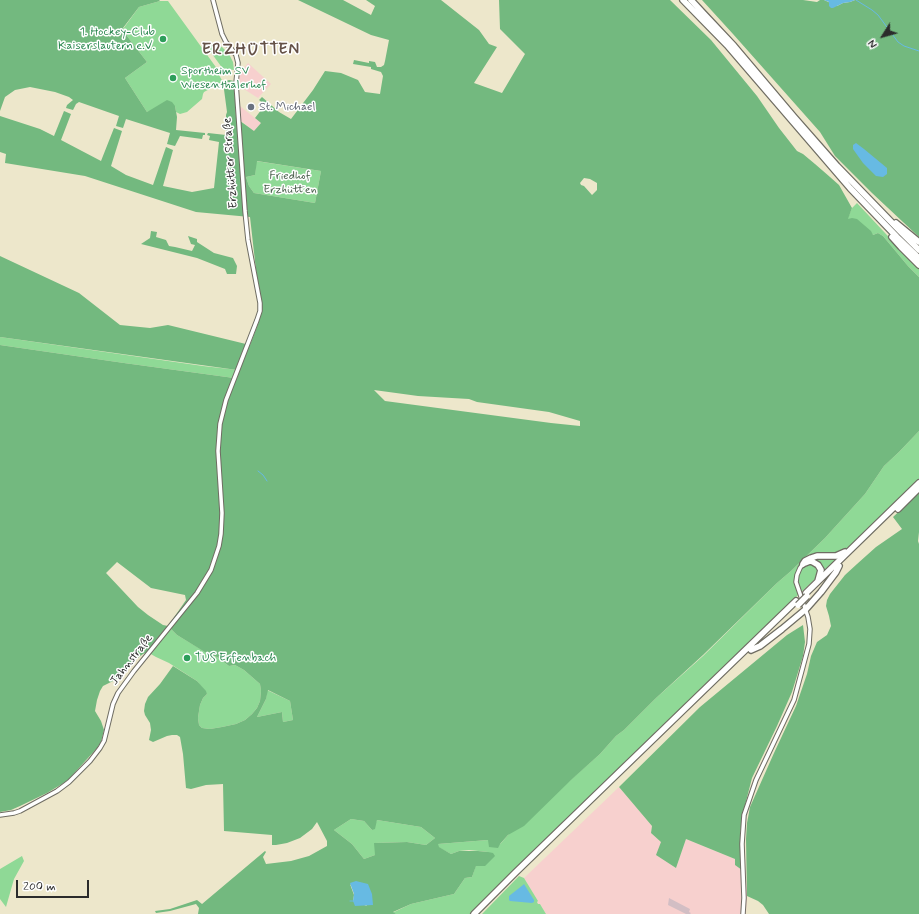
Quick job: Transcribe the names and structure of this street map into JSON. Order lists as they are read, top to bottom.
{
  "streets": {
    "street": ["Erzhütter Straße", "Jahnstraße"]
  },
  "crossings": [
    ["Erzhütter Straße", "Jahnstraße"]
  ],
  "districts": ["ERZHÜTTEN"],
  "parks": ["Friedhof Erzhütten"],
  "places": [
    "1. Hockey-Club Kaiserslautern e.V.",
    "Sportheim SV Wiesenthalerhof",
    "St. Michael",
    "TUS Erfenbach"
  ],
  "scale_bar": "200 m",
  "north": "bottom left"
}
